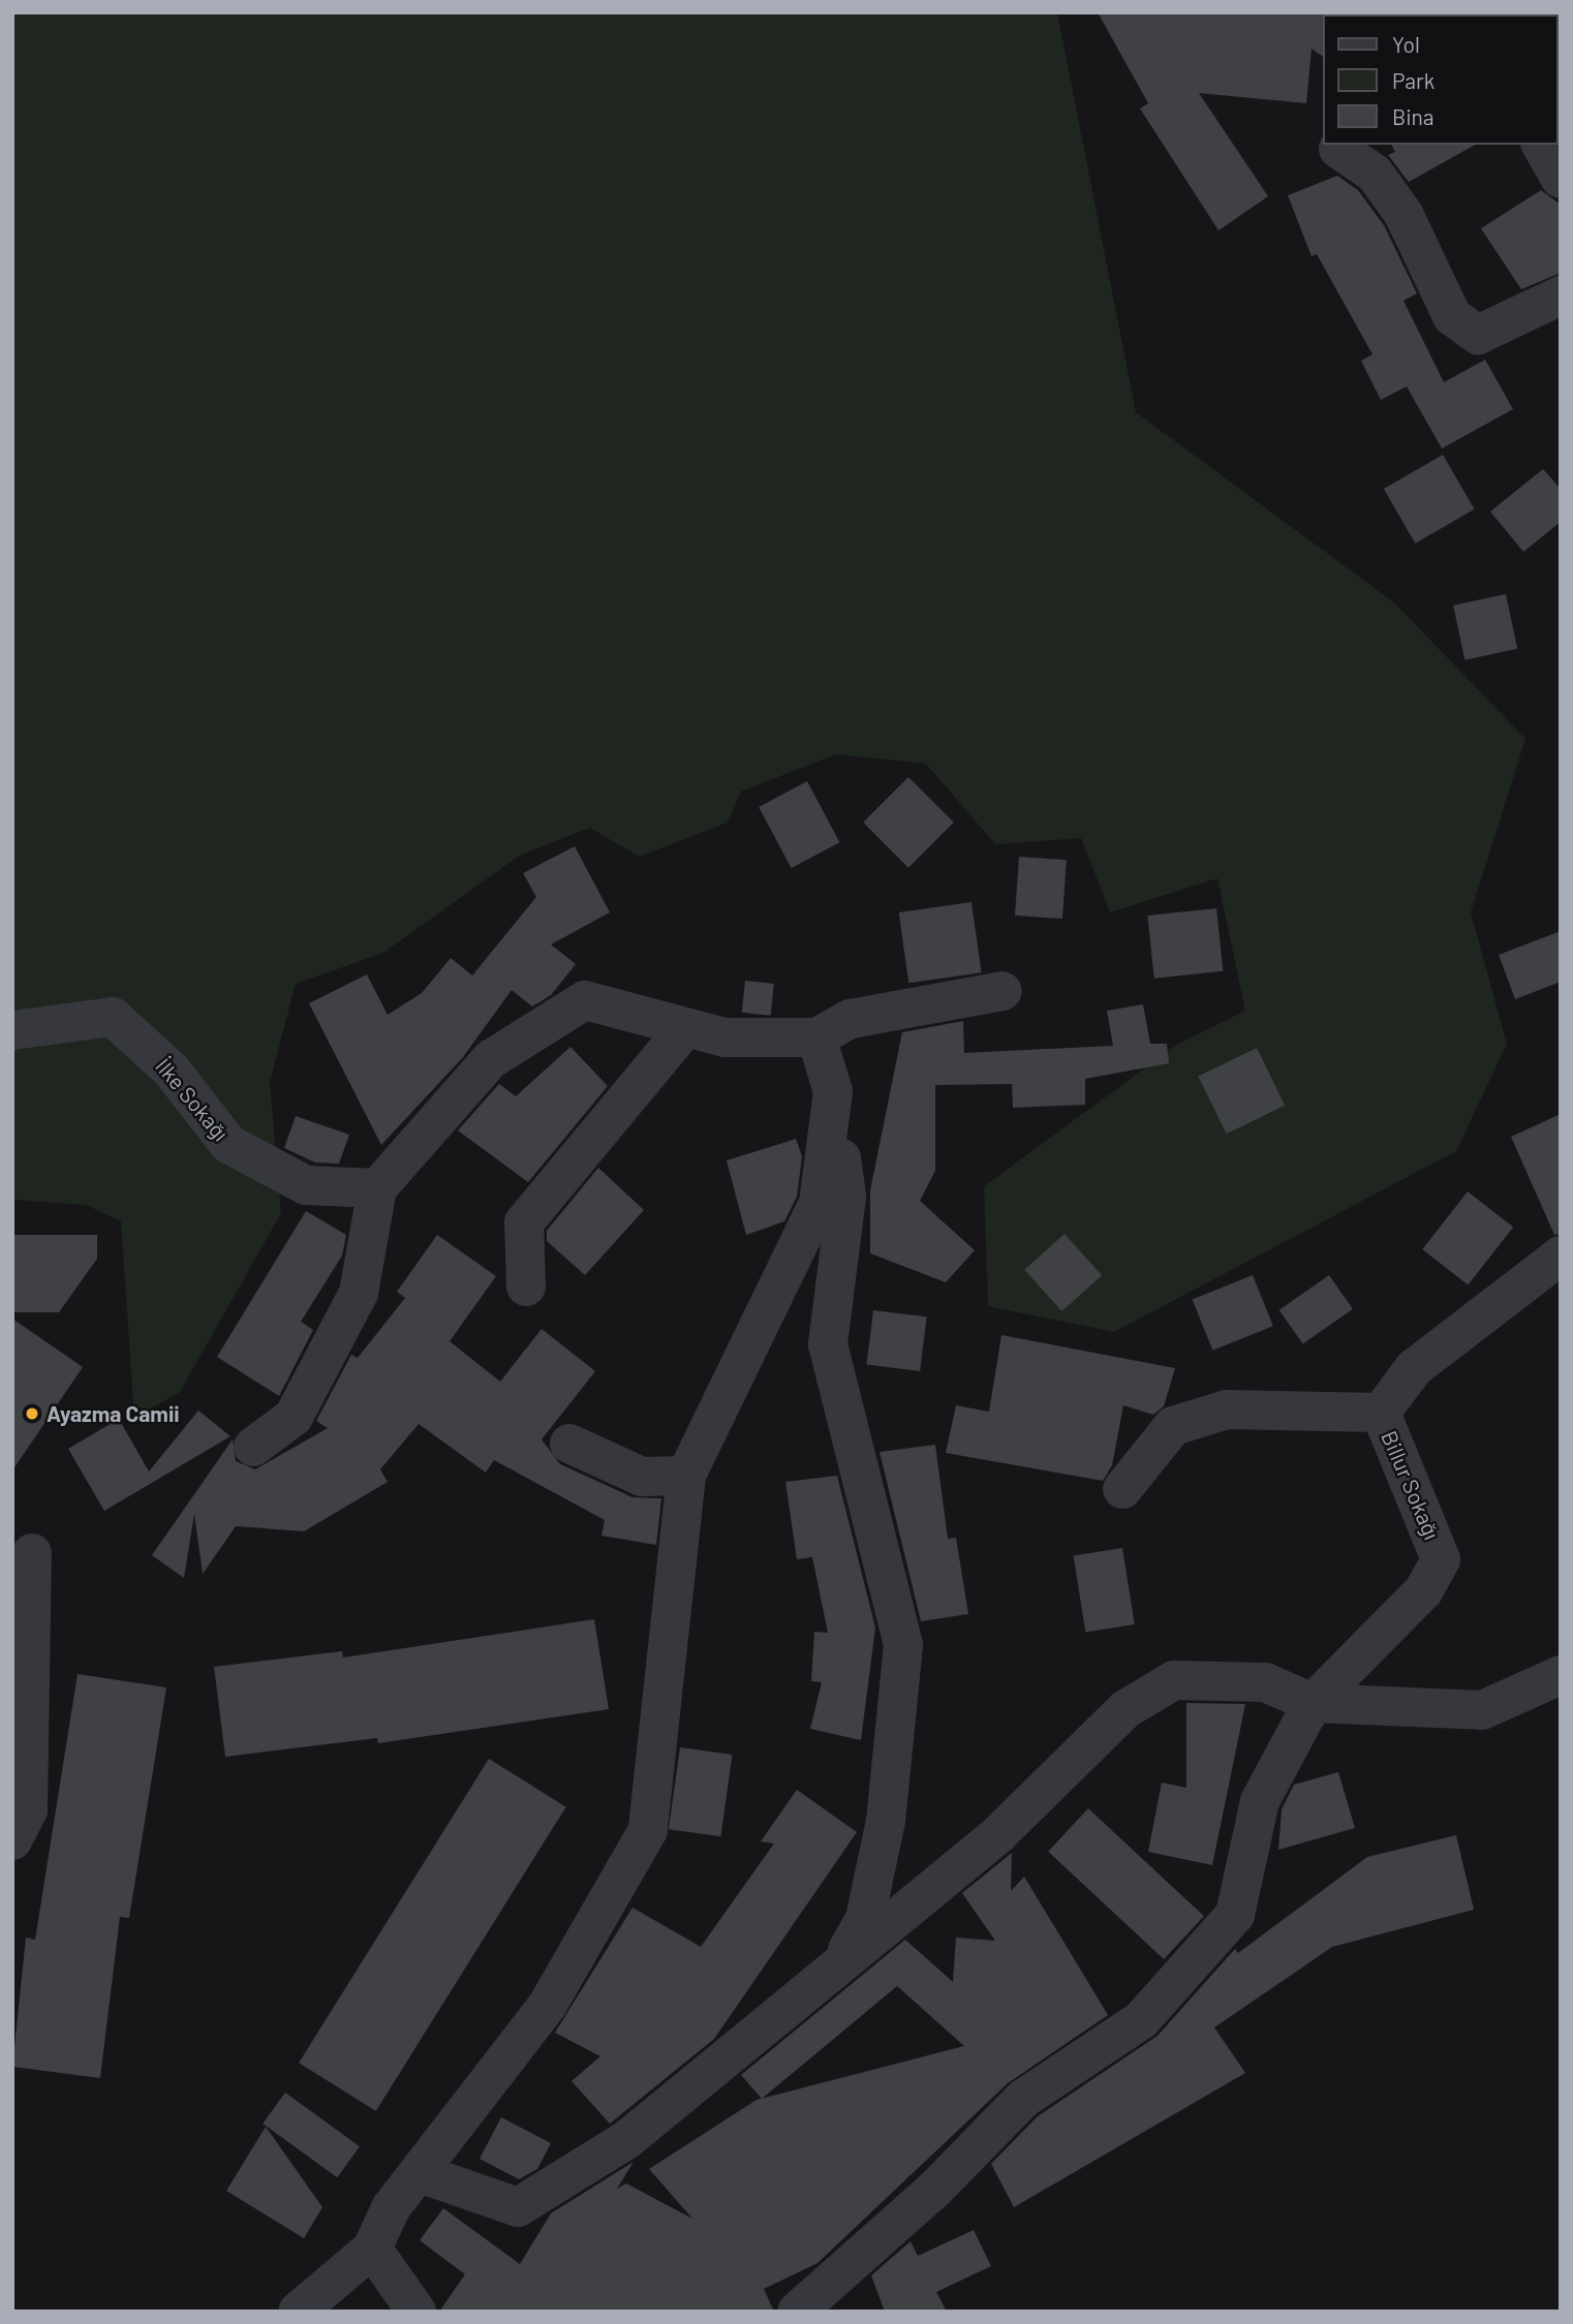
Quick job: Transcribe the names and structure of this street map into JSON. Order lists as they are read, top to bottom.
{
  "streets": {
    "street": ["İlke Sokağı", "Billur Sokağı"]
  },
  "places": ["Ayazma Camii"],
  "legend": ["Yol", "Park", "Bina"]
}
